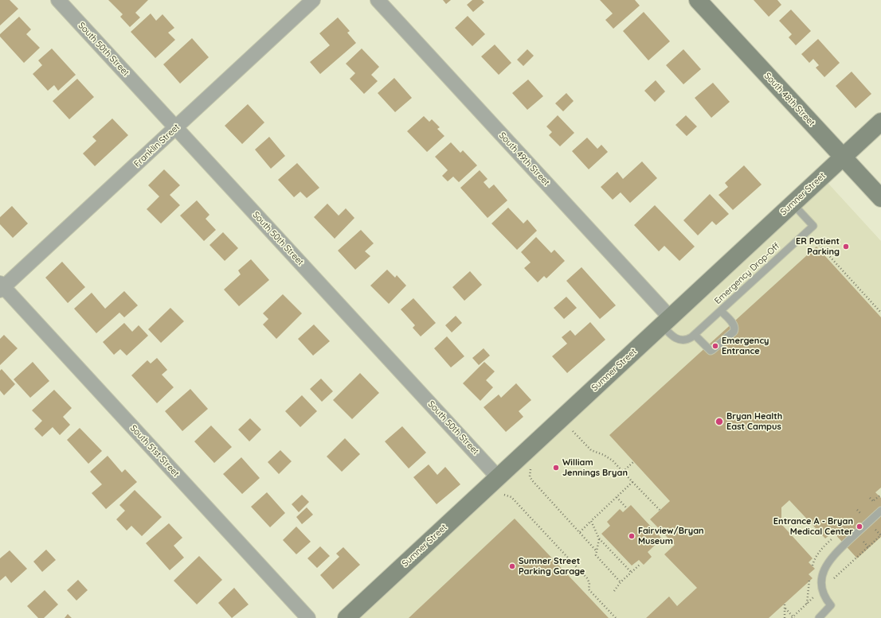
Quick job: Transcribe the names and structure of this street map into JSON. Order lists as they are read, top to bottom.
{
  "streets": {
    "street": [
      "South 50th Street",
      "South 48th Street",
      "Franklin Street",
      "South 49th Street",
      "Sumner Street",
      "South 51st Street"
    ],
    "lane": ["Emergency Drop-Off"]
  },
  "crossings": [
    ["South 50th Street", "Franklin Street"],
    ["South 50th Street", "Sumner Street"],
    ["South 48th Street", "Sumner Street"],
    ["Franklin Street", "South 51st Street"],
    ["South 49th Street", "Sumner Street"],
    ["Sumner Street", "Emergency Drop-Off"]
  ],
  "places": [
    "ER Patient Parking",
    "Emergency Entrance",
    "Bryan Health East Campus",
    "William Jennings Bryan",
    "Entrance A - Bryan Medical Center",
    "Fairview/Bryan Museum",
    "Sumner Street Parking Garage"
  ]
}
